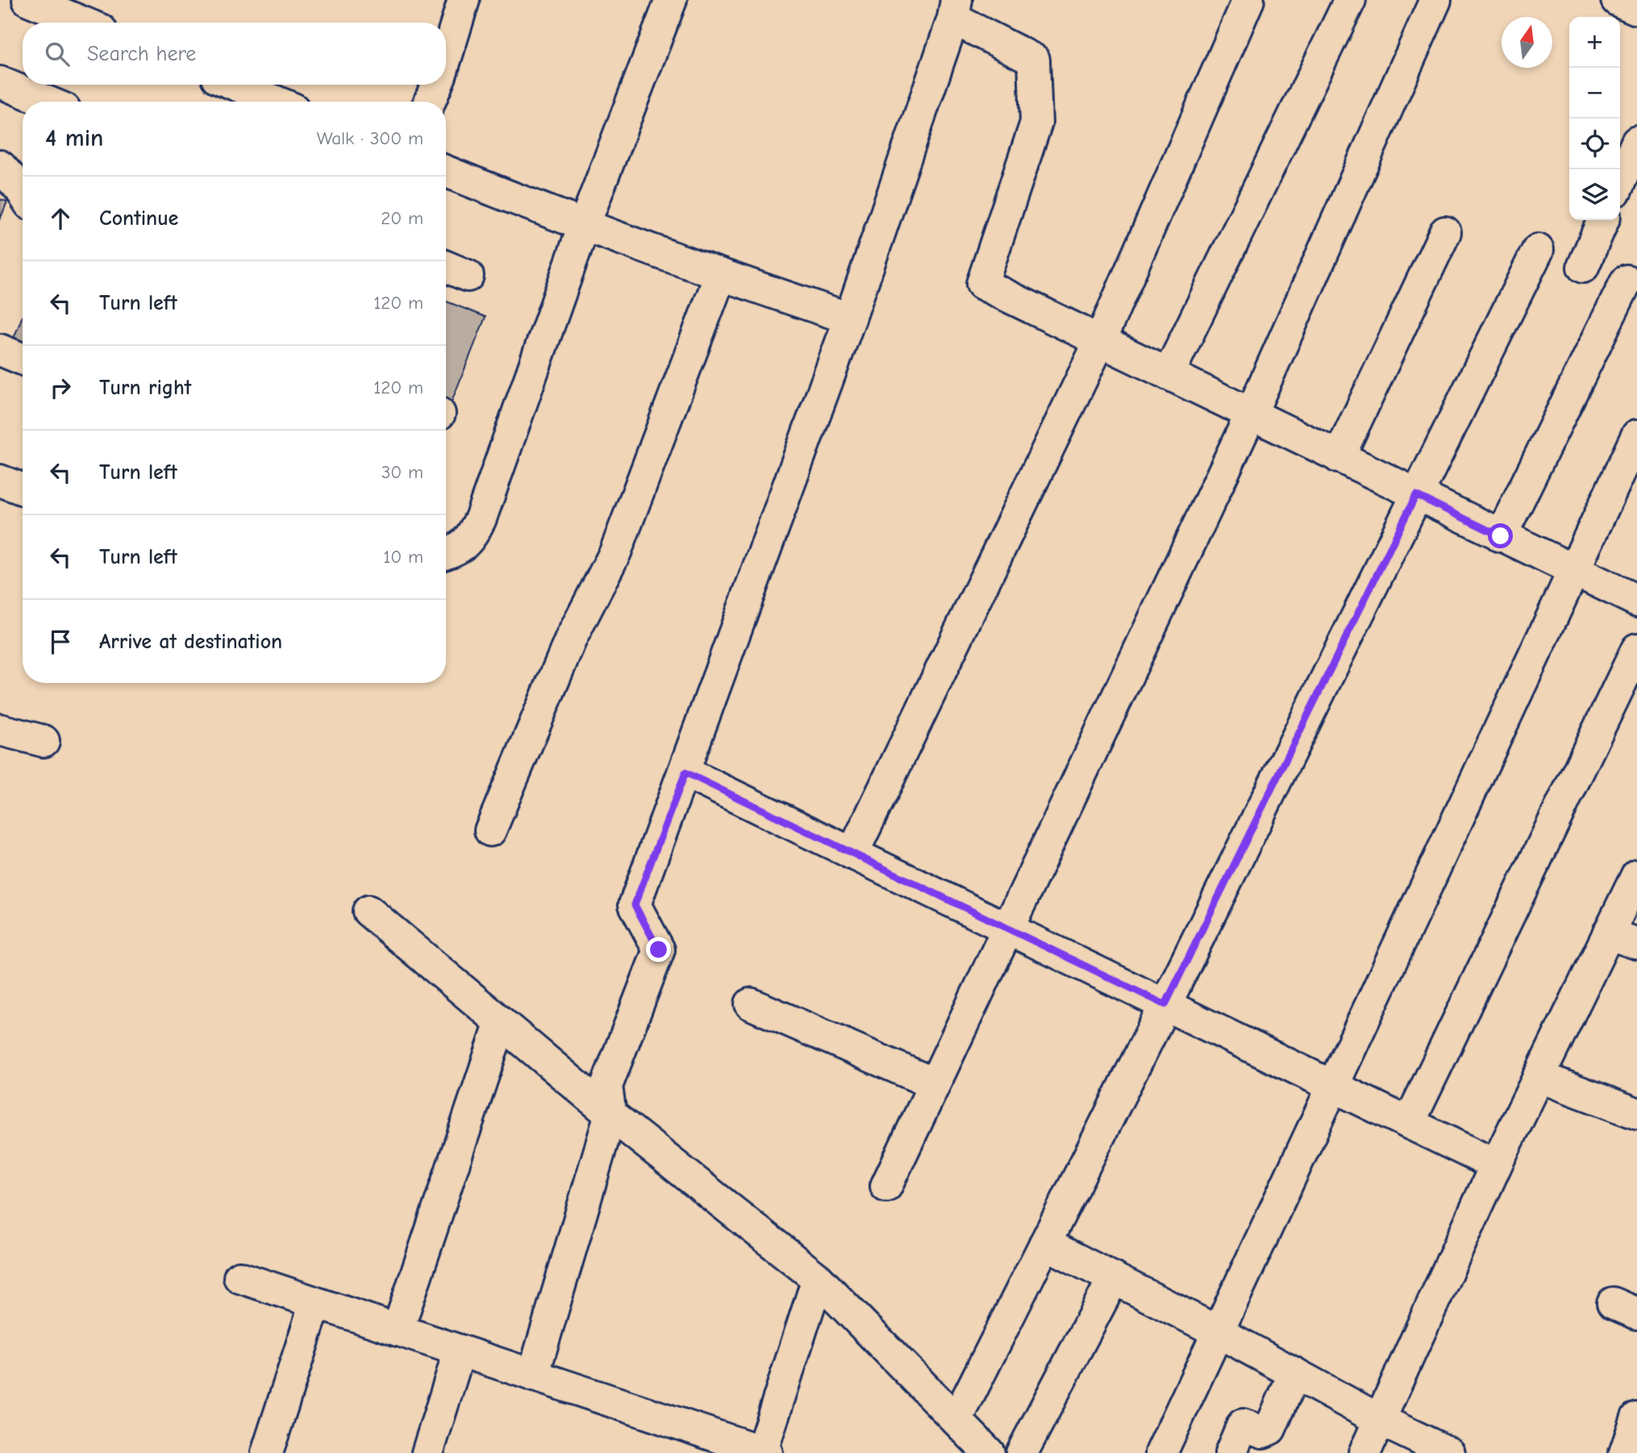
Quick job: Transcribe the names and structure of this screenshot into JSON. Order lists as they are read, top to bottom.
{
  "north": "top",
  "page": {
    "map_buttons": ["+", "−"],
    "search": "Search here",
    "heading": ["4 min", "Walk · 300 m"],
    "list": [
      ["Continue", "20 m"],
      ["Turn left", "120 m"],
      ["Turn right", "120 m"],
      ["Turn left", "30 m"],
      ["Turn left", "10 m"],
      "Arrive at destination"
    ]
  }
}
